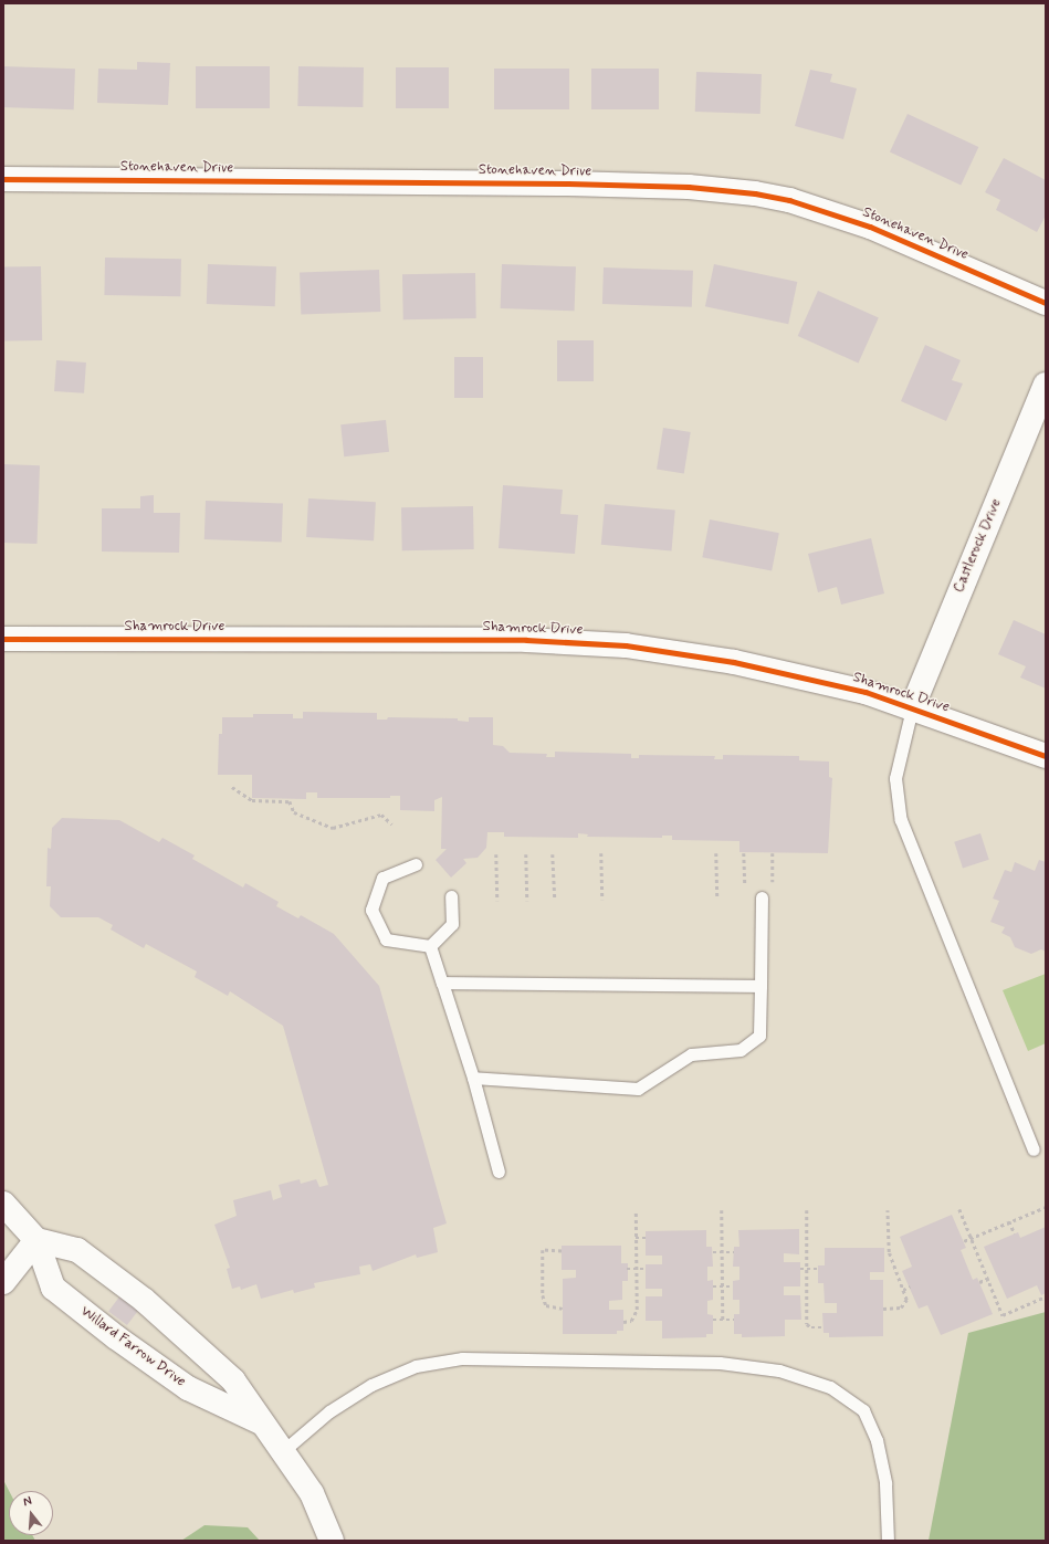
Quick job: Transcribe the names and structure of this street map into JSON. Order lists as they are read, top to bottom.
{
  "streets": {
    "street": [
      "Stonehaven Drive",
      "Castlerock Drive",
      "Shamrock Drive",
      "Willard Farrow Drive"
    ]
  },
  "crossings": [
    ["Castlerock Drive", "Shamrock Drive"]
  ],
  "north": "top"
}
